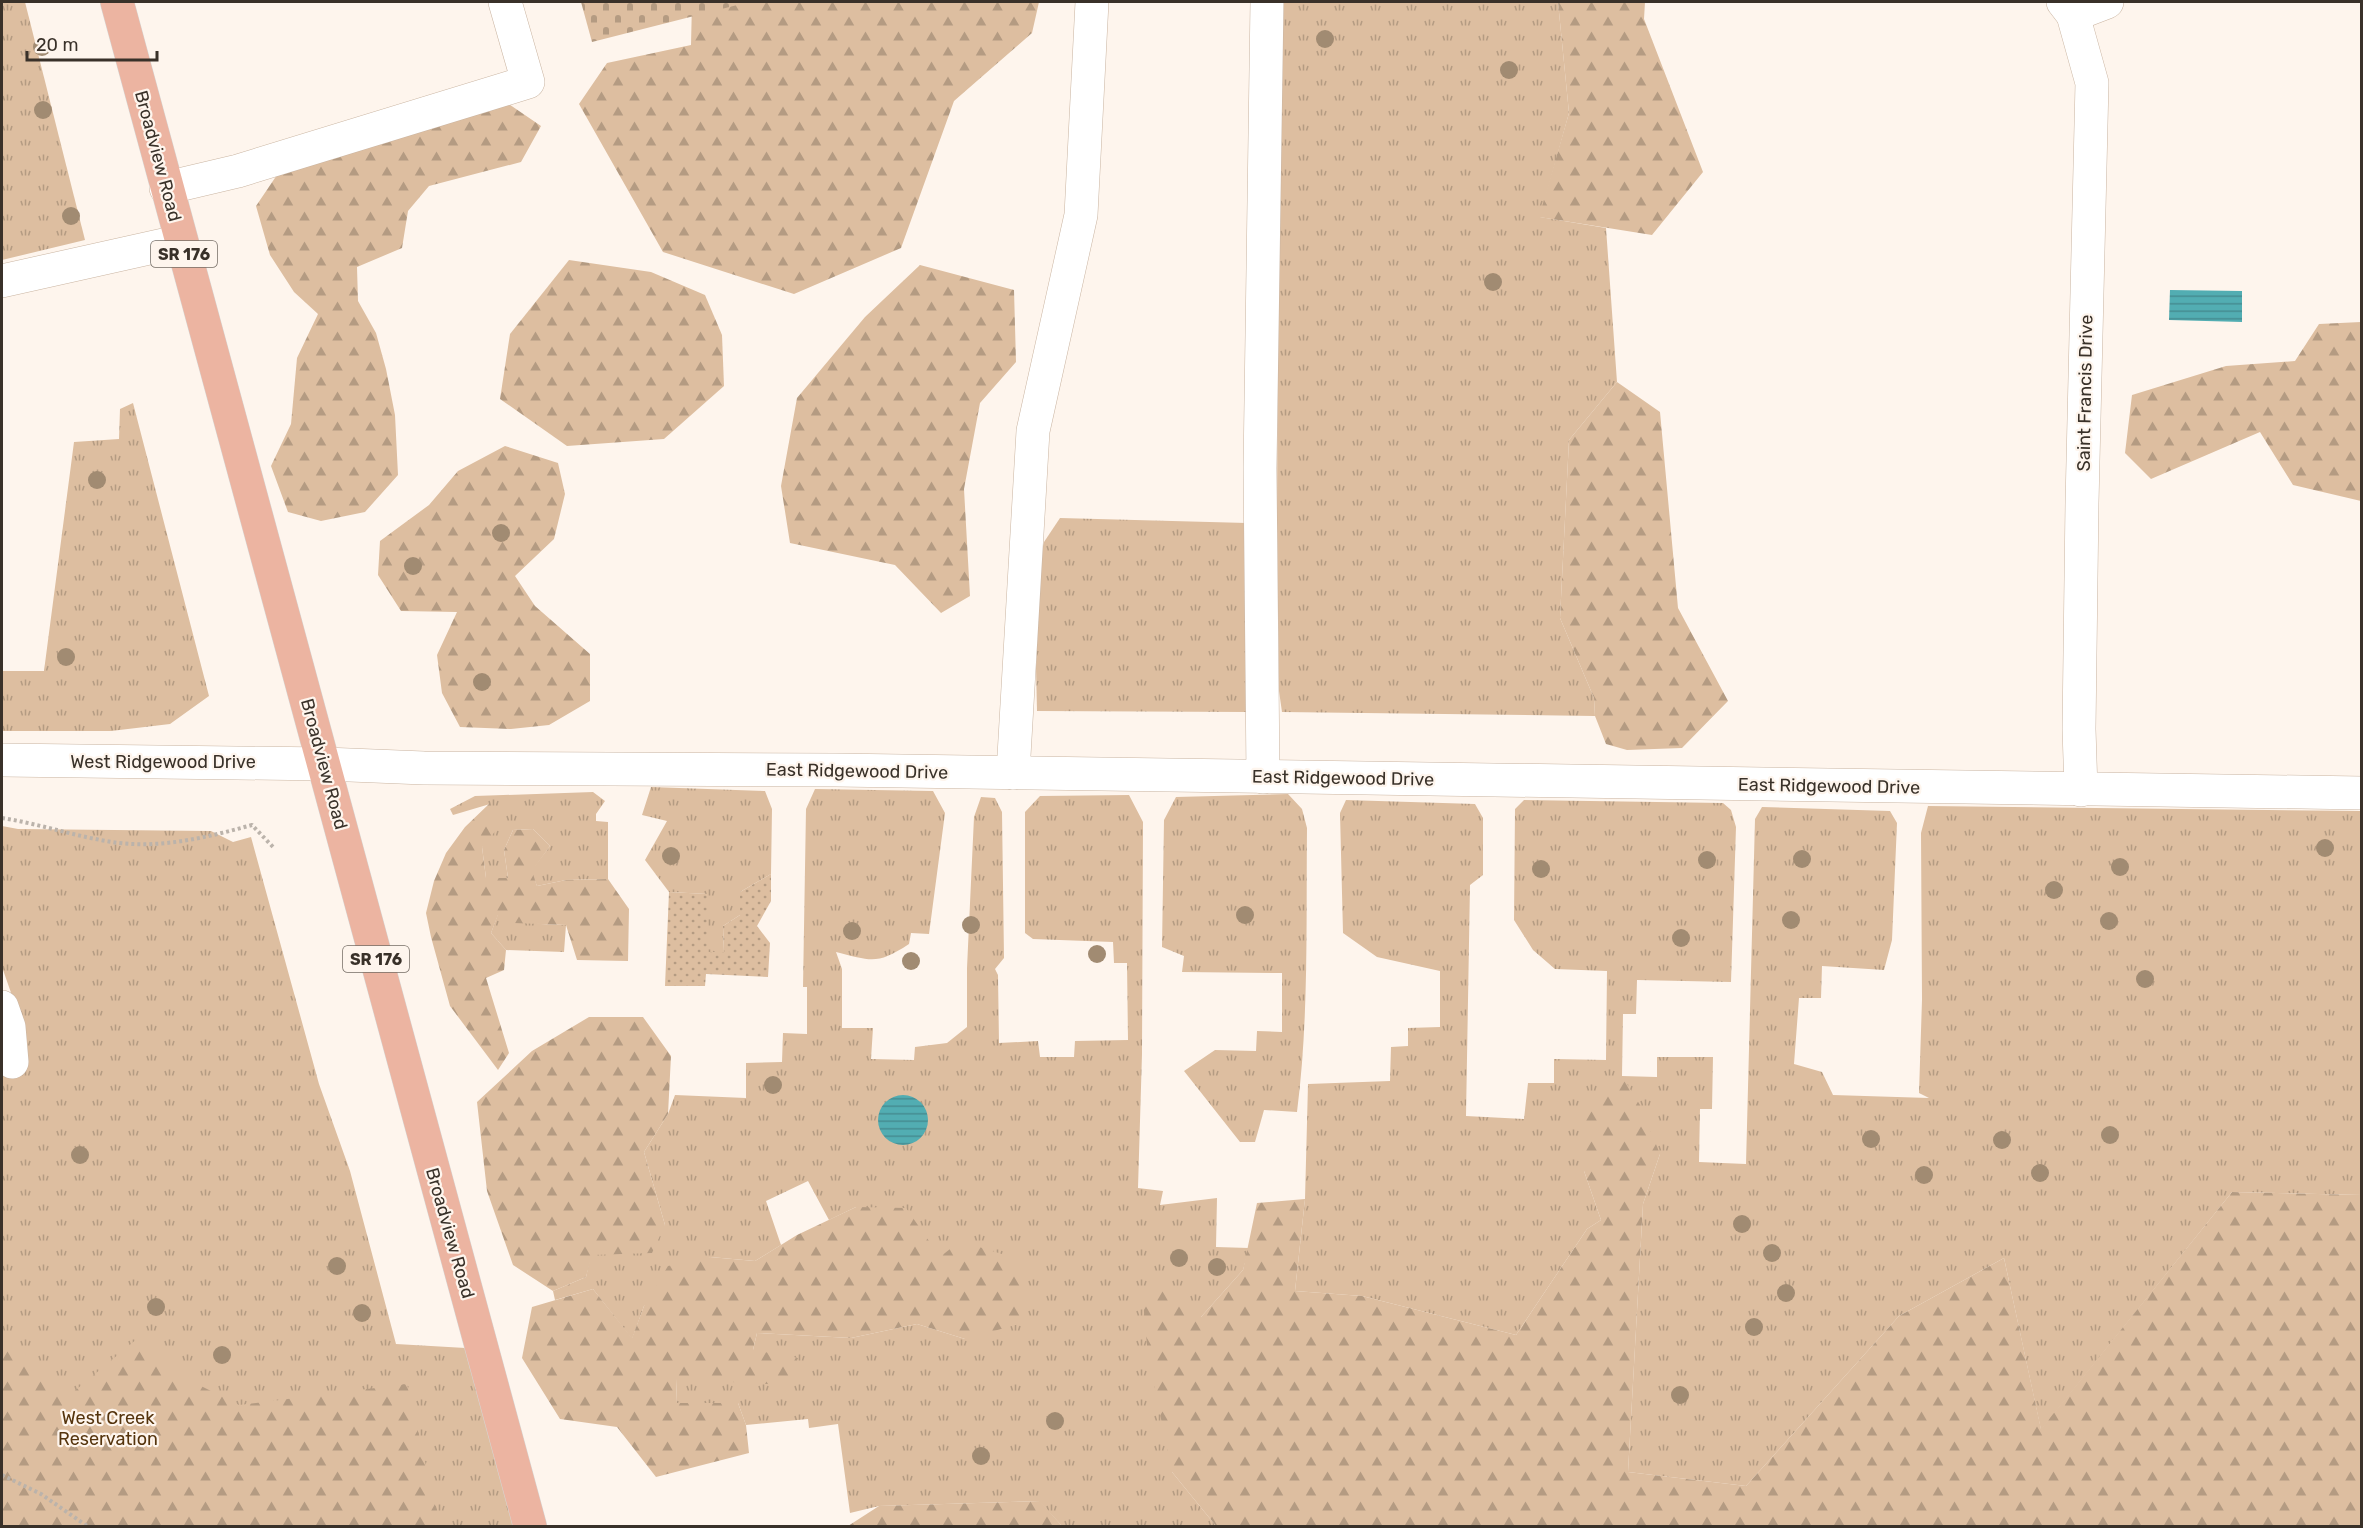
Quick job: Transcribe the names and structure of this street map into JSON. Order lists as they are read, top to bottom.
{
  "streets": {
    "main road": ["Broadview Road", "SR 176"],
    "street": ["Saint Francis Drive", "West Ridgewood Drive", "East Ridgewood Drive"]
  },
  "crossings": [
    ["Broadview Road", "West Ridgewood Drive"],
    ["Broadview Road", "East Ridgewood Drive"],
    ["Saint Francis Drive", "East Ridgewood Drive"],
    ["West Ridgewood Drive", "East Ridgewood Drive"]
  ],
  "parks": ["West Creek Reservation"],
  "scale_bar": "20 m"
}
